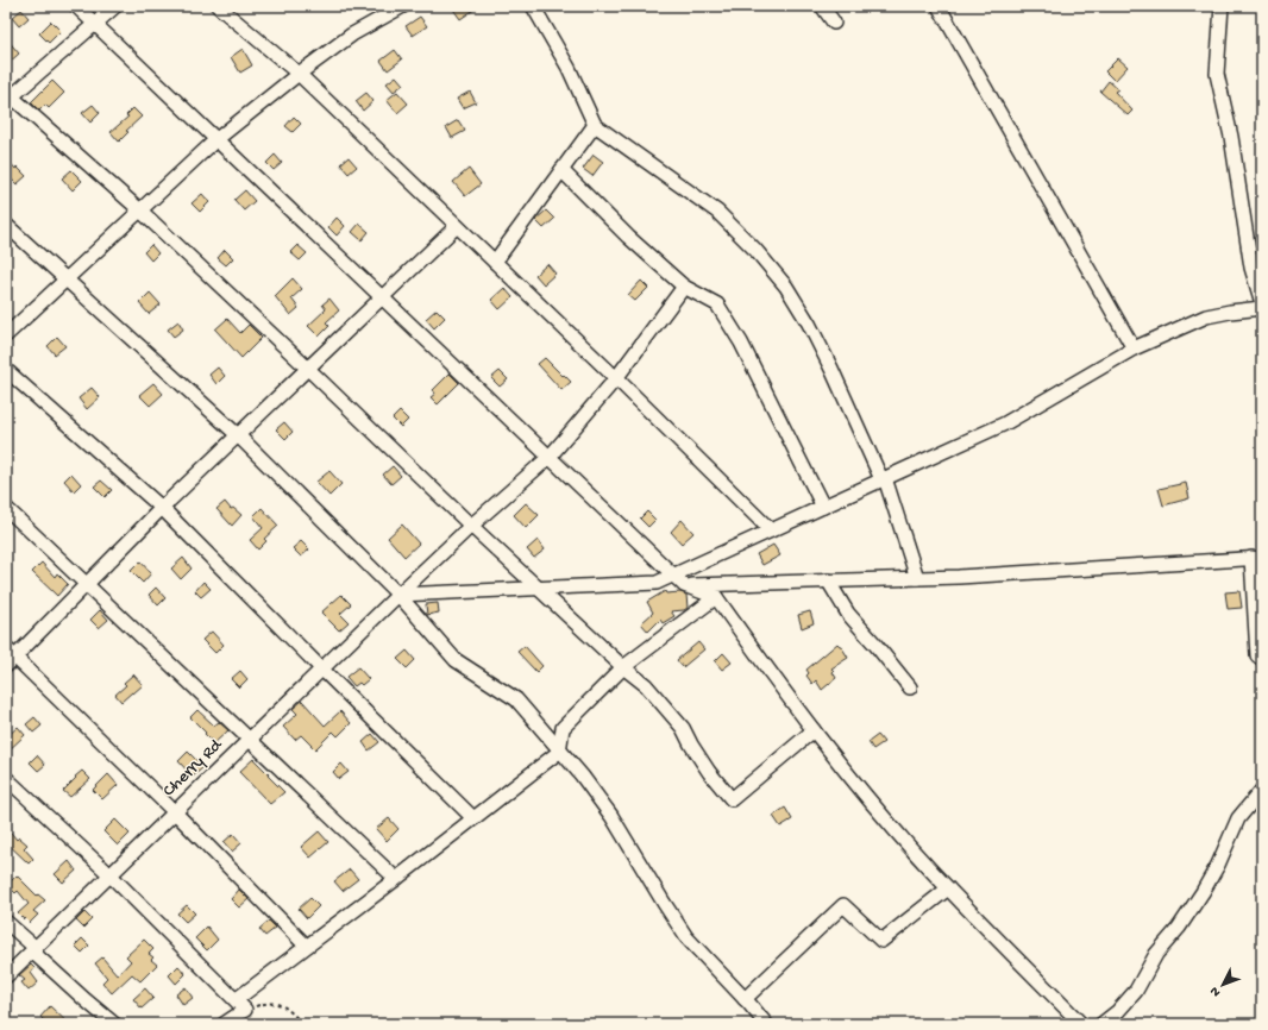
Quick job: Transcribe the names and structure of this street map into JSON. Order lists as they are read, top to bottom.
{
  "streets": {
    "street": ["Cherry Rd"]
  },
  "north": "bottom left"
}
